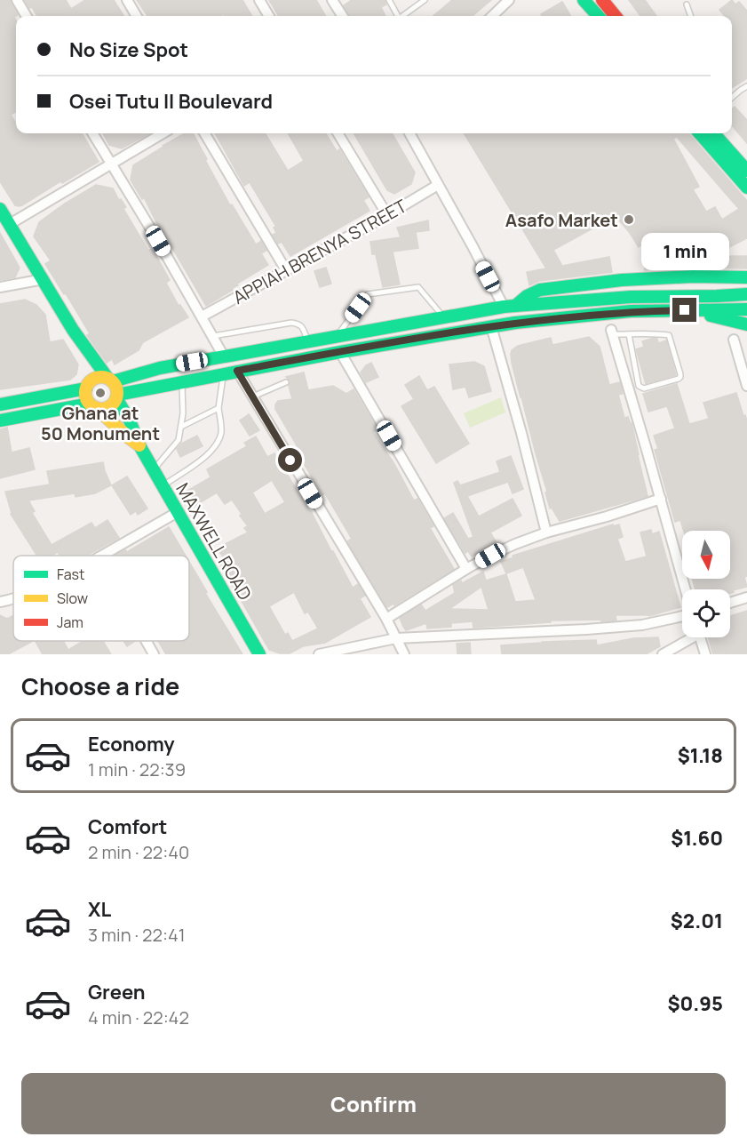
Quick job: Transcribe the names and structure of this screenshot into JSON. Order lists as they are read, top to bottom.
{
  "streets": {
    "main road": ["MAXWELL ROAD"],
    "street": ["APPIAH BRENYA STREET"]
  },
  "places": ["Asafo Market", "Ghana at 50 Monument"],
  "legend": ["Fast", "Slow", "Jam"],
  "north": "bottom",
  "page": {
    "banner": ["No Size Spot", "Osei Tutu II Boulevard"],
    "bubble": "1 min",
    "heading": "Choose a ride",
    "list": [
      {
        "name": "Economy",
        "note": "1 min · 22:39",
        "value": "$1.18"
      },
      {
        "name": "Comfort",
        "note": "2 min · 22:40",
        "value": "$1.60"
      },
      {
        "name": "XL",
        "note": "3 min · 22:41",
        "value": "$2.01"
      },
      {
        "name": "Green",
        "note": "4 min · 22:42",
        "value": "$0.95"
      }
    ],
    "buttons": "Confirm"
  }
}
